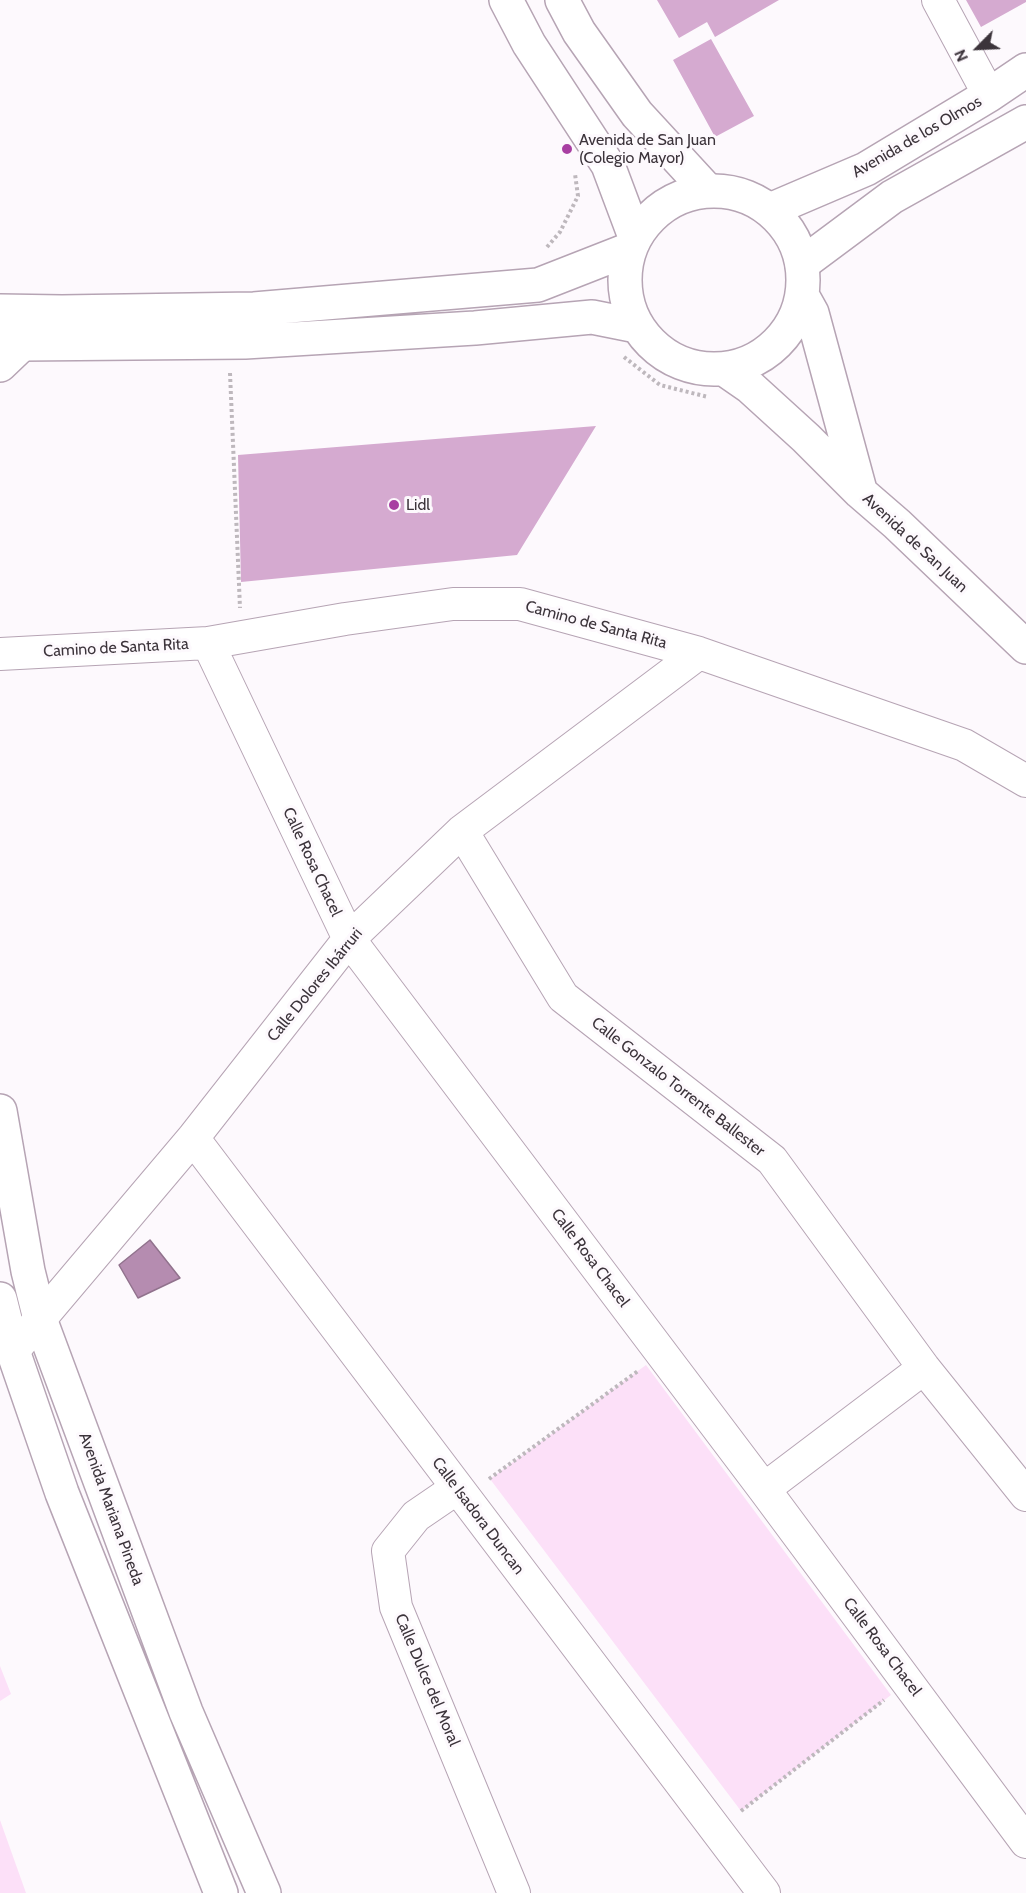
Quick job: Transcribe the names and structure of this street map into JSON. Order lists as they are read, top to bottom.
{
  "streets": {
    "street": [
      "Avenida de los Olmos",
      "Avenida de San Juan",
      "Camino de Santa Rita",
      "Calle Rosa Chacel",
      "Calle Dolores Ibárruri",
      "Calle Gonzalo Torrente Ballester",
      "Avenida Mariana Pineda",
      "Calle Isadora Duncan",
      "Calle Dulce del Moral"
    ]
  },
  "crossings": [
    ["Avenida de los Olmos", "Avenida de San Juan"],
    ["Camino de Santa Rita", "Calle Rosa Chacel"],
    ["Camino de Santa Rita", "Calle Dolores Ibárruri"],
    ["Calle Rosa Chacel", "Calle Dolores Ibárruri"],
    ["Calle Dolores Ibárruri", "Calle Gonzalo Torrente Ballester"],
    ["Calle Dolores Ibárruri", "Avenida Mariana Pineda"],
    ["Calle Dolores Ibárruri", "Calle Isadora Duncan"],
    ["Calle Isadora Duncan", "Calle Dulce del Moral"]
  ],
  "places": ["Avenida de San Juan (Colegio Mayor)", "Lidl"],
  "north": "bottom left"
}
